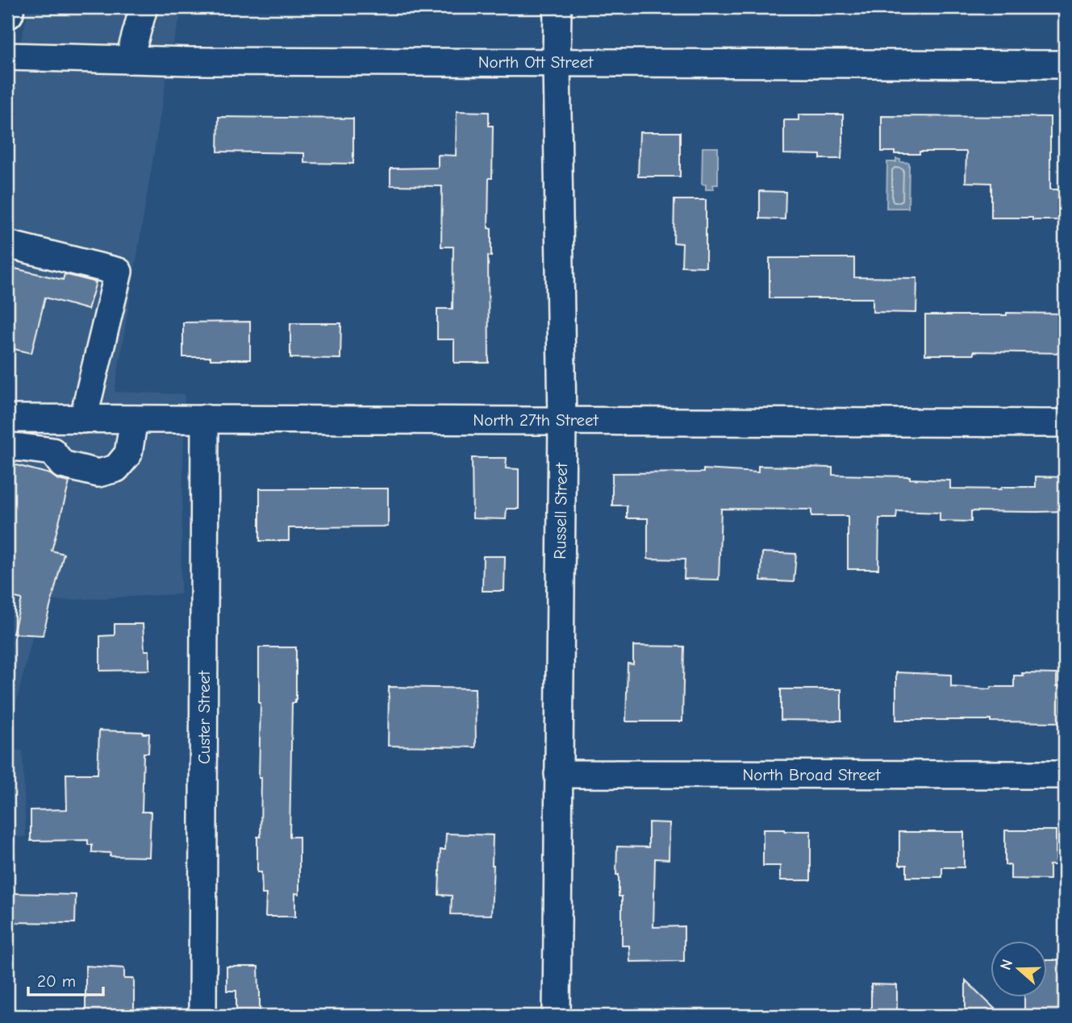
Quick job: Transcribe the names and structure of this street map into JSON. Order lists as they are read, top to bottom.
{
  "streets": {
    "street": [
      "North Ott Street",
      "North 27th Street",
      "Russell Street",
      "Custer Street",
      "North Broad Street"
    ]
  },
  "crossings": [
    ["North Ott Street", "Russell Street"],
    ["North 27th Street", "Russell Street"],
    ["North 27th Street", "Custer Street"],
    ["Russell Street", "North Broad Street"]
  ],
  "scale_bar": "20 m",
  "north": "left"
}
